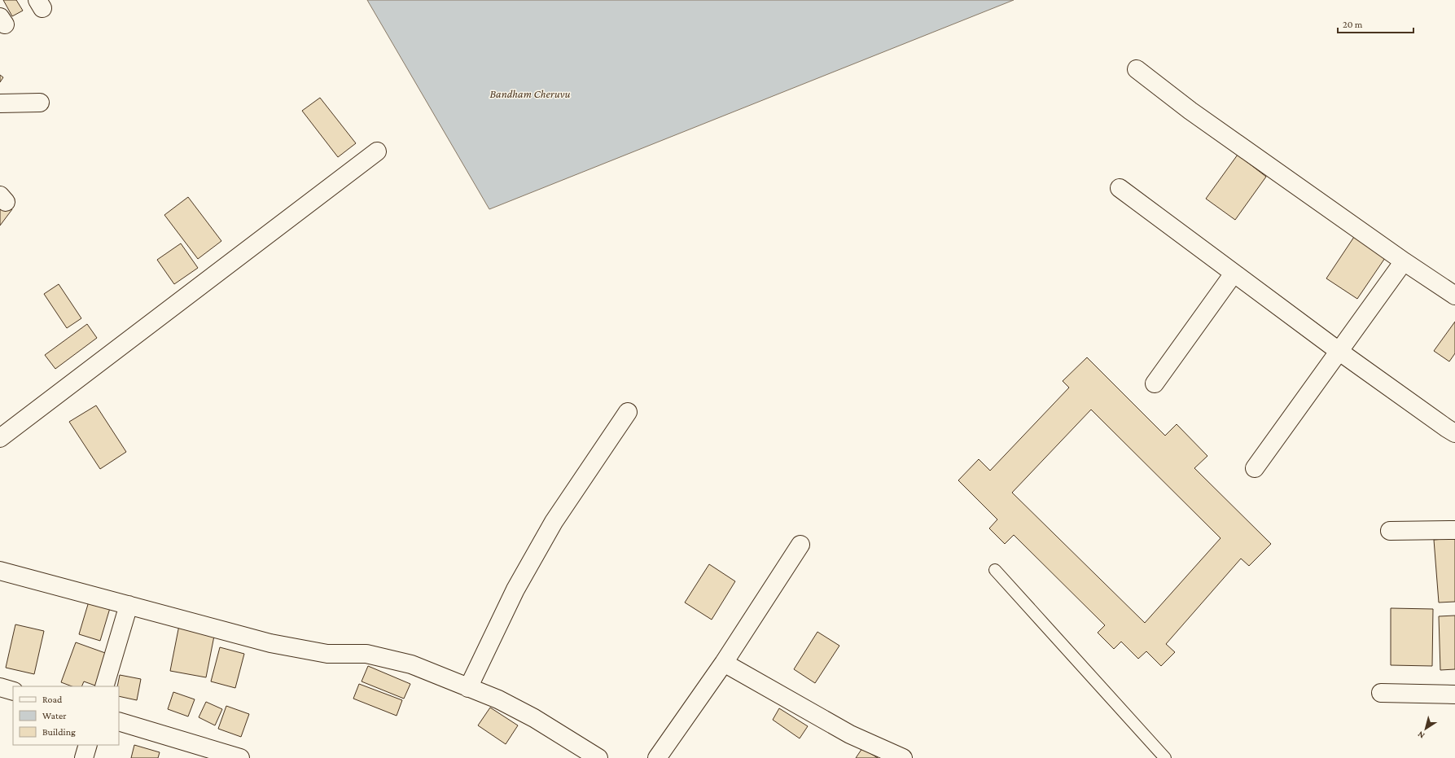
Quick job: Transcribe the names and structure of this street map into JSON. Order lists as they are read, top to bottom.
{
  "water": ["Bandham Cheruvu"],
  "legend": ["Road", "Water", "Building"],
  "scale_bar": "20 m",
  "north": "bottom left"
}
